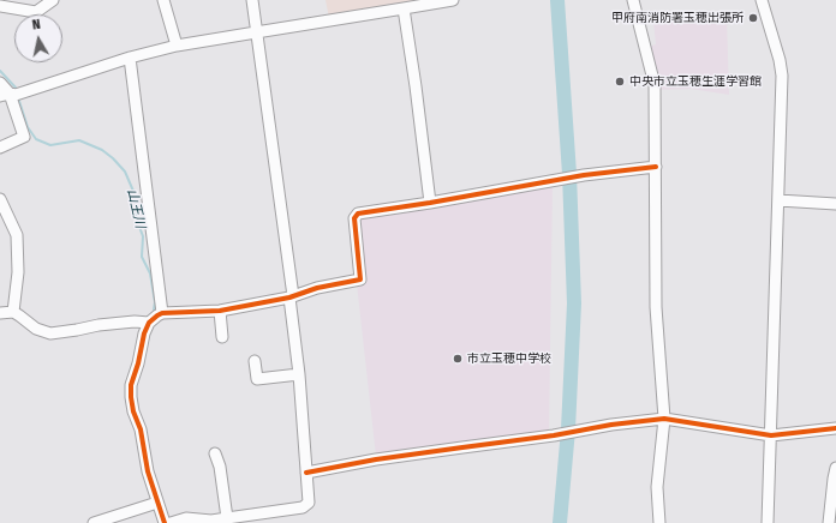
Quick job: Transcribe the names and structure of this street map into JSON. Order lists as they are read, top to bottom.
{
  "water": ["山王川"],
  "places": ["甲府南消防署玉穂出張所", "中央市立玉穂生涯学習館", "市立玉穂中学校"],
  "north": "top"
}
